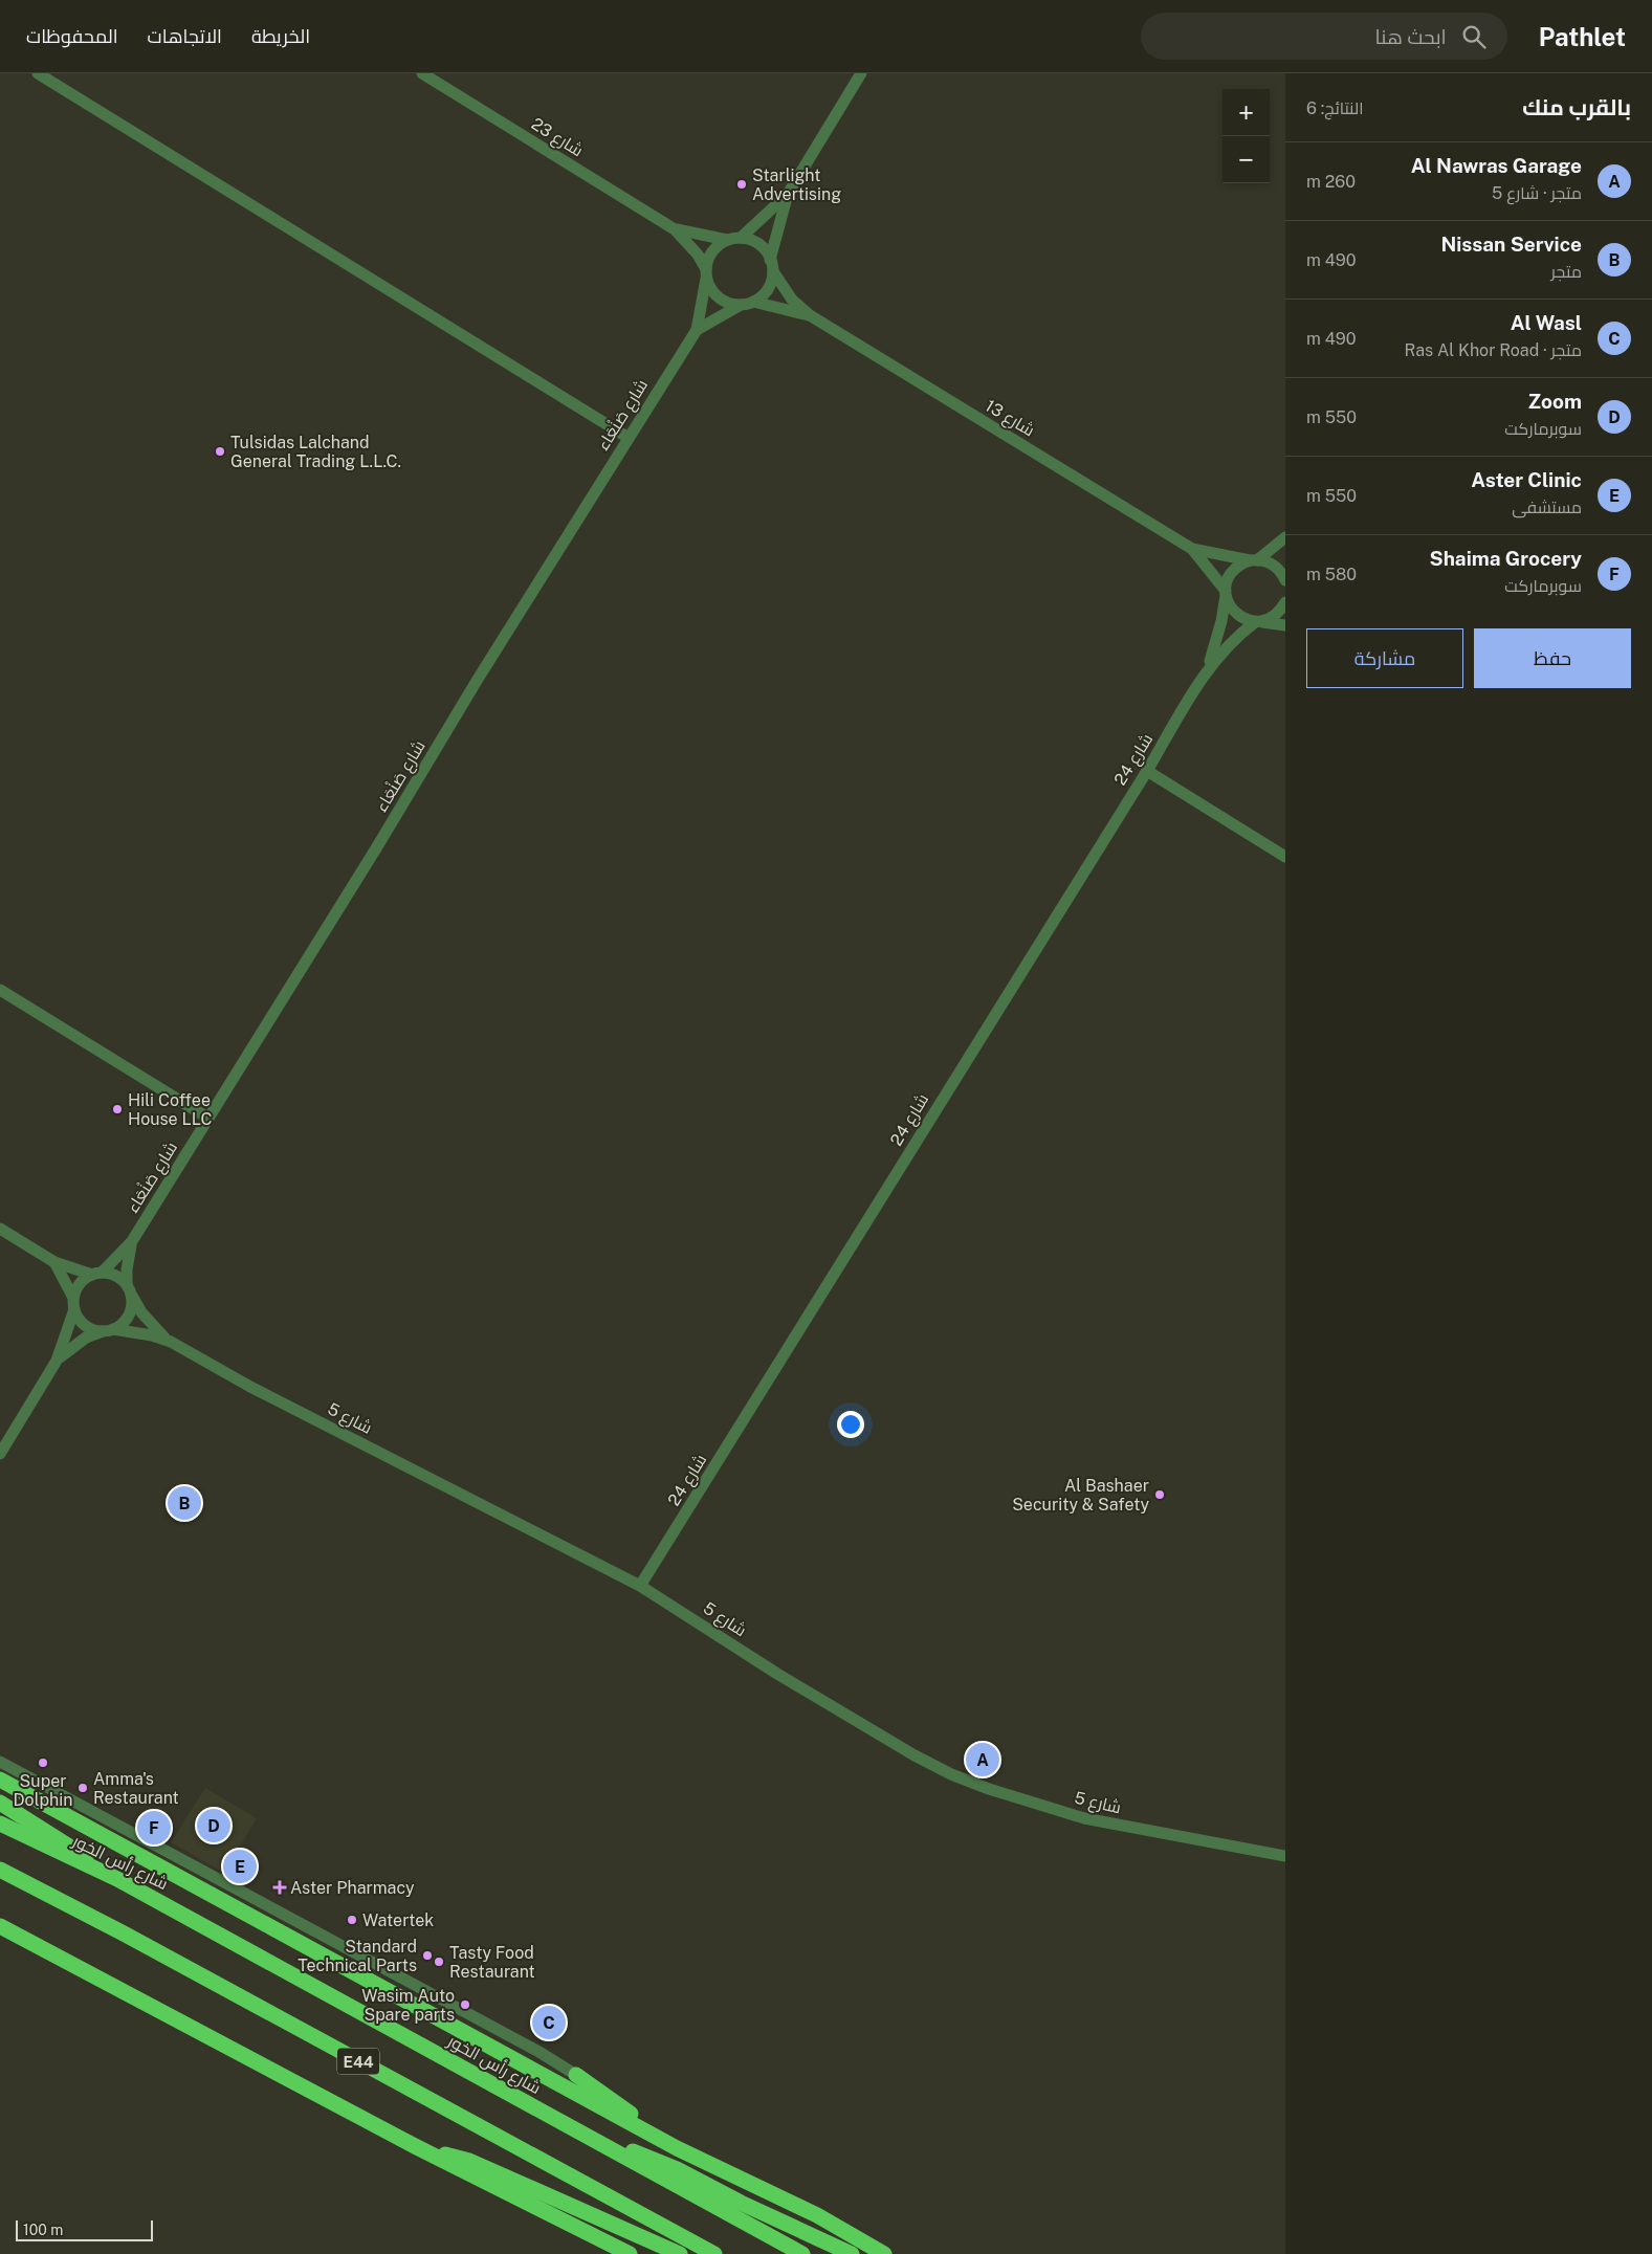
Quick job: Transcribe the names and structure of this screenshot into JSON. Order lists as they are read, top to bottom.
{
  "streets": {
    "highway": ["شارع رأس الخور", "E44"],
    "street": [
      "شارع 23",
      "شارع صَنْعَاء",
      "شارع 13",
      "شارع 24",
      "شارع 5"
    ]
  },
  "crossings": [
    ["شارع 23", "شارع صَنْعَاء"],
    ["شارع 23", "شارع 13"],
    ["شارع صَنْعَاء", "شارع 13"],
    ["شارع صَنْعَاء", "شارع 5"],
    ["شارع 13", "شارع 24"],
    ["شارع 24", "شارع 5"]
  ],
  "places": {
    "other": [
      "Starlight Advertising",
      "Tulsidas Lalchand General Trading L.L.C.",
      "Hili Coffee House LLC",
      "Al Bashaer Security & Safety",
      "Super Dolphin",
      "Amma's Restaurant",
      "Watertek",
      "Standard Technical Parts",
      "Tasty Food Restaurant",
      "Wasim Auto Spare parts"
    ],
    "health": ["Aster Pharmacy"]
  },
  "scale_bar": "100 m",
  "page": {
    "header": "Pathlet",
    "search": "ابحث هنا",
    "nav": ["الخريطة", "الاتجاهات", "المحفوظات"],
    "heading": ["بالقرب منك", "النتائج: 6"],
    "map_buttons": ["+", "−"],
    "list": [
      {
        "mark": "A",
        "name": "Al Nawras Garage",
        "note": "متجر · شارع 5",
        "value": "260 m"
      },
      {
        "mark": "B",
        "name": "Nissan Service",
        "note": "متجر",
        "value": "490 m"
      },
      {
        "mark": "C",
        "name": "Al Wasl",
        "note": "متجر · Ras Al Khor Road",
        "value": "490 m"
      },
      {
        "mark": "D",
        "name": "Zoom",
        "note": "سوبرماركت",
        "value": "550 m"
      },
      {
        "mark": "E",
        "name": "Aster Clinic",
        "note": "مستشفى",
        "value": "550 m"
      },
      {
        "mark": "F",
        "name": "Shaima Grocery",
        "note": "سوبرماركت",
        "value": "580 m"
      }
    ],
    "buttons": ["حفظ", "مشاركة"],
    "pins": [
      "B",
      "A",
      "D",
      "F",
      "E",
      "C"
    ],
    "scale": "100 m"
  }
}
